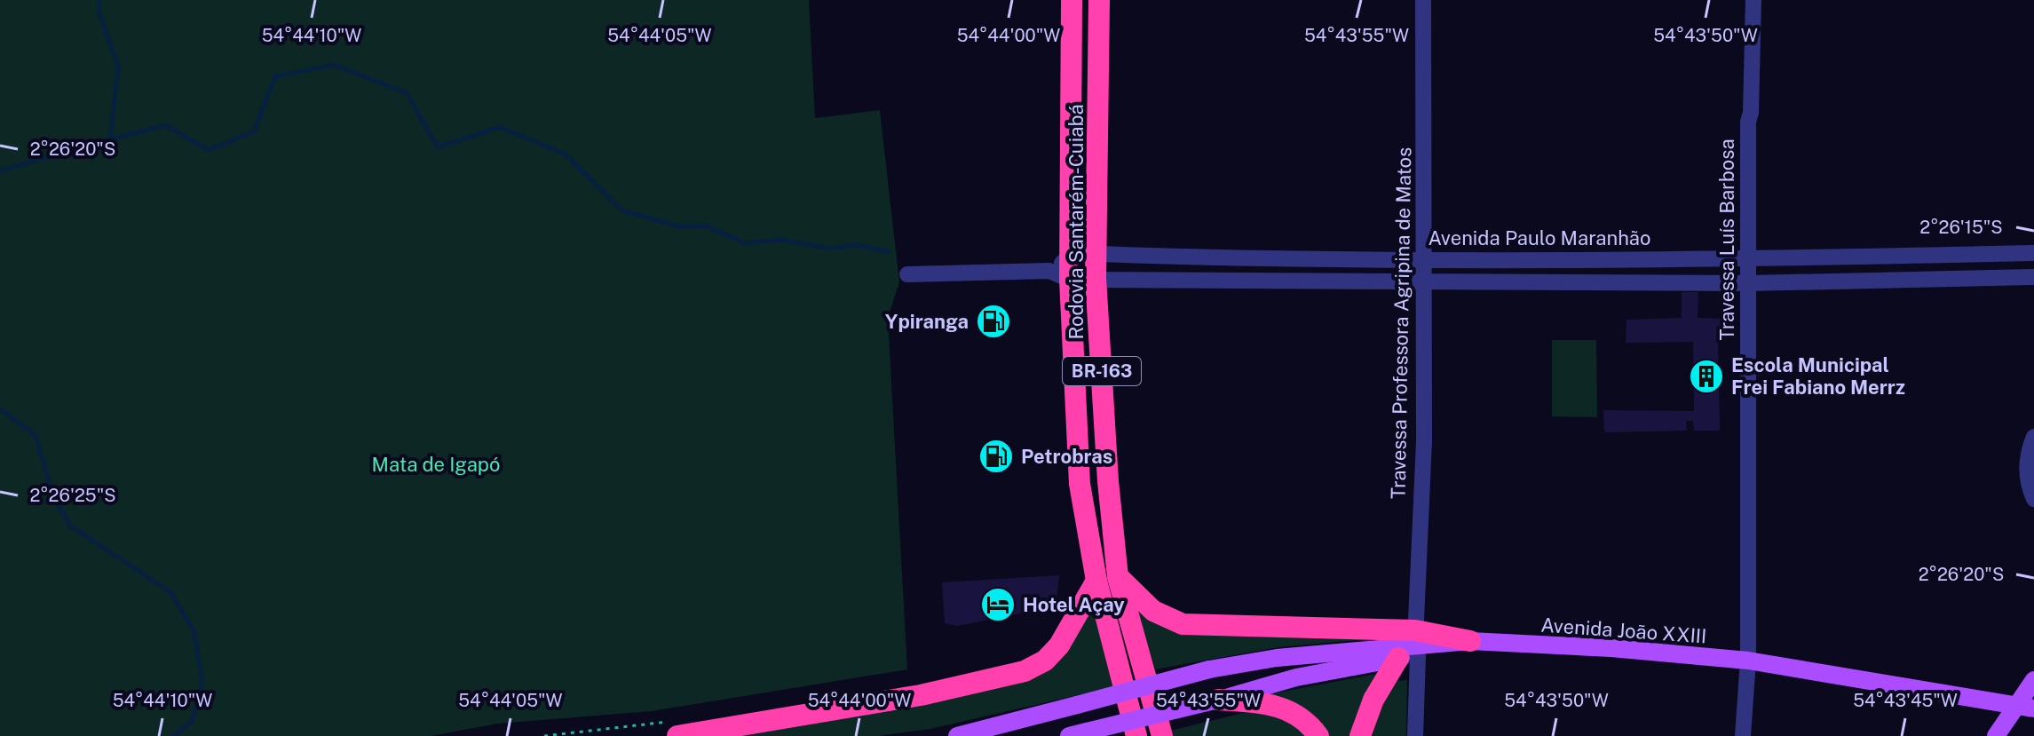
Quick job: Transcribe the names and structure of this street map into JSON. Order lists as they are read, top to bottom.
{
  "streets": {
    "highway": ["Rodovia Santarém-Cuiabá", "BR-163"],
    "main road": ["Avenida João XXIII"],
    "street": ["Avenida Paulo Maranhão", "Travessa Luís Barbosa", "Travessa Professora Agripina de Matos"]
  },
  "crossings": [
    ["Rodovia Santarém-Cuiabá", "Avenida Paulo Maranhão"],
    ["Avenida Paulo Maranhão", "Travessa Luís Barbosa"],
    ["Avenida Paulo Maranhão", "Travessa Professora Agripina de Matos"],
    ["Travessa Luís Barbosa", "Avenida João XXIII"]
  ],
  "parks": ["Mata de Igapó"],
  "places": {
    "fuel station": ["Ypiranga", "Petrobras"],
    "building": ["Escola Municipal Frei Fabiano Merrz"],
    "hotel": ["Hotel Açay"]
  },
  "coordinates": [
    "54°44'10\"W",
    "54°44'05\"W",
    "54°44'00\"W",
    "54°43'55\"W",
    "54°43'50\"W",
    "2°26'20\"S",
    "2°26'15\"S",
    "2°26'25\"S",
    "54°43'45\"W"
  ]
}
